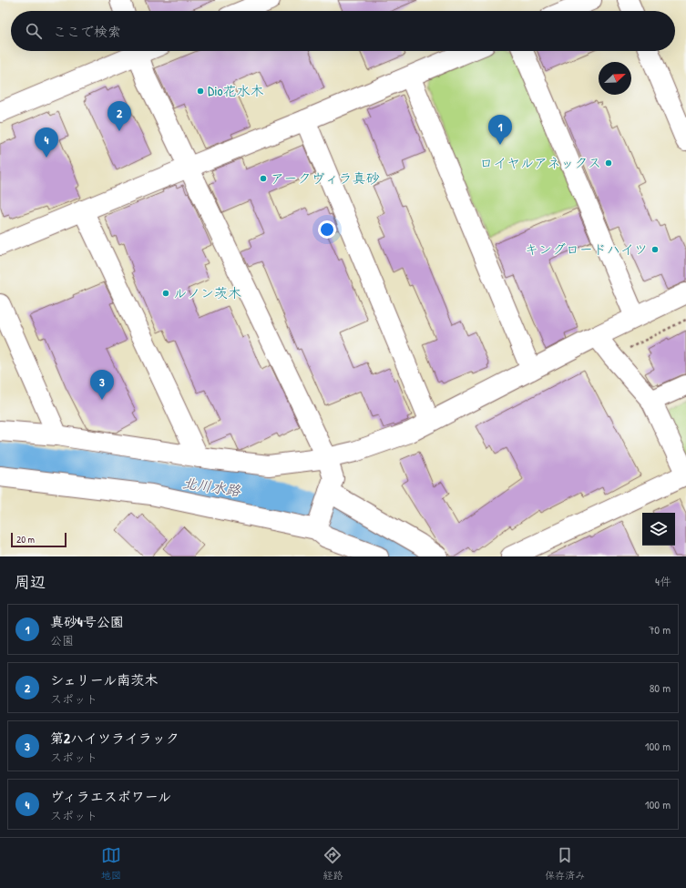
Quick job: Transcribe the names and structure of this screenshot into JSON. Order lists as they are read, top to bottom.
{
  "water": ["北川水路"],
  "places": [
    "Dio花水木",
    "ロイヤルアネックス",
    "アークヴィラ真砂",
    "キングロードハイツ",
    "ルノン茨木"
  ],
  "scale_bar": "20 m",
  "north": "top right",
  "page": {
    "search": "ここで検索",
    "pins": [
      "2",
      "1",
      "4",
      "3"
    ],
    "scale": "20 m",
    "heading": ["周辺", "4件"],
    "list": [
      {
        "mark": "1",
        "name": "真砂4号公園",
        "note": "公園",
        "value": "70 m"
      },
      {
        "mark": "2",
        "name": "シェリール南茨木",
        "note": "スポット",
        "value": "80 m"
      },
      {
        "mark": "3",
        "name": "第2ハイツライラック",
        "note": "スポット",
        "value": "100 m"
      },
      {
        "mark": "4",
        "name": "ヴィラエスポワール",
        "note": "スポット",
        "value": "100 m"
      }
    ],
    "nav": ["地図", "経路", "保存済み"]
  }
}
